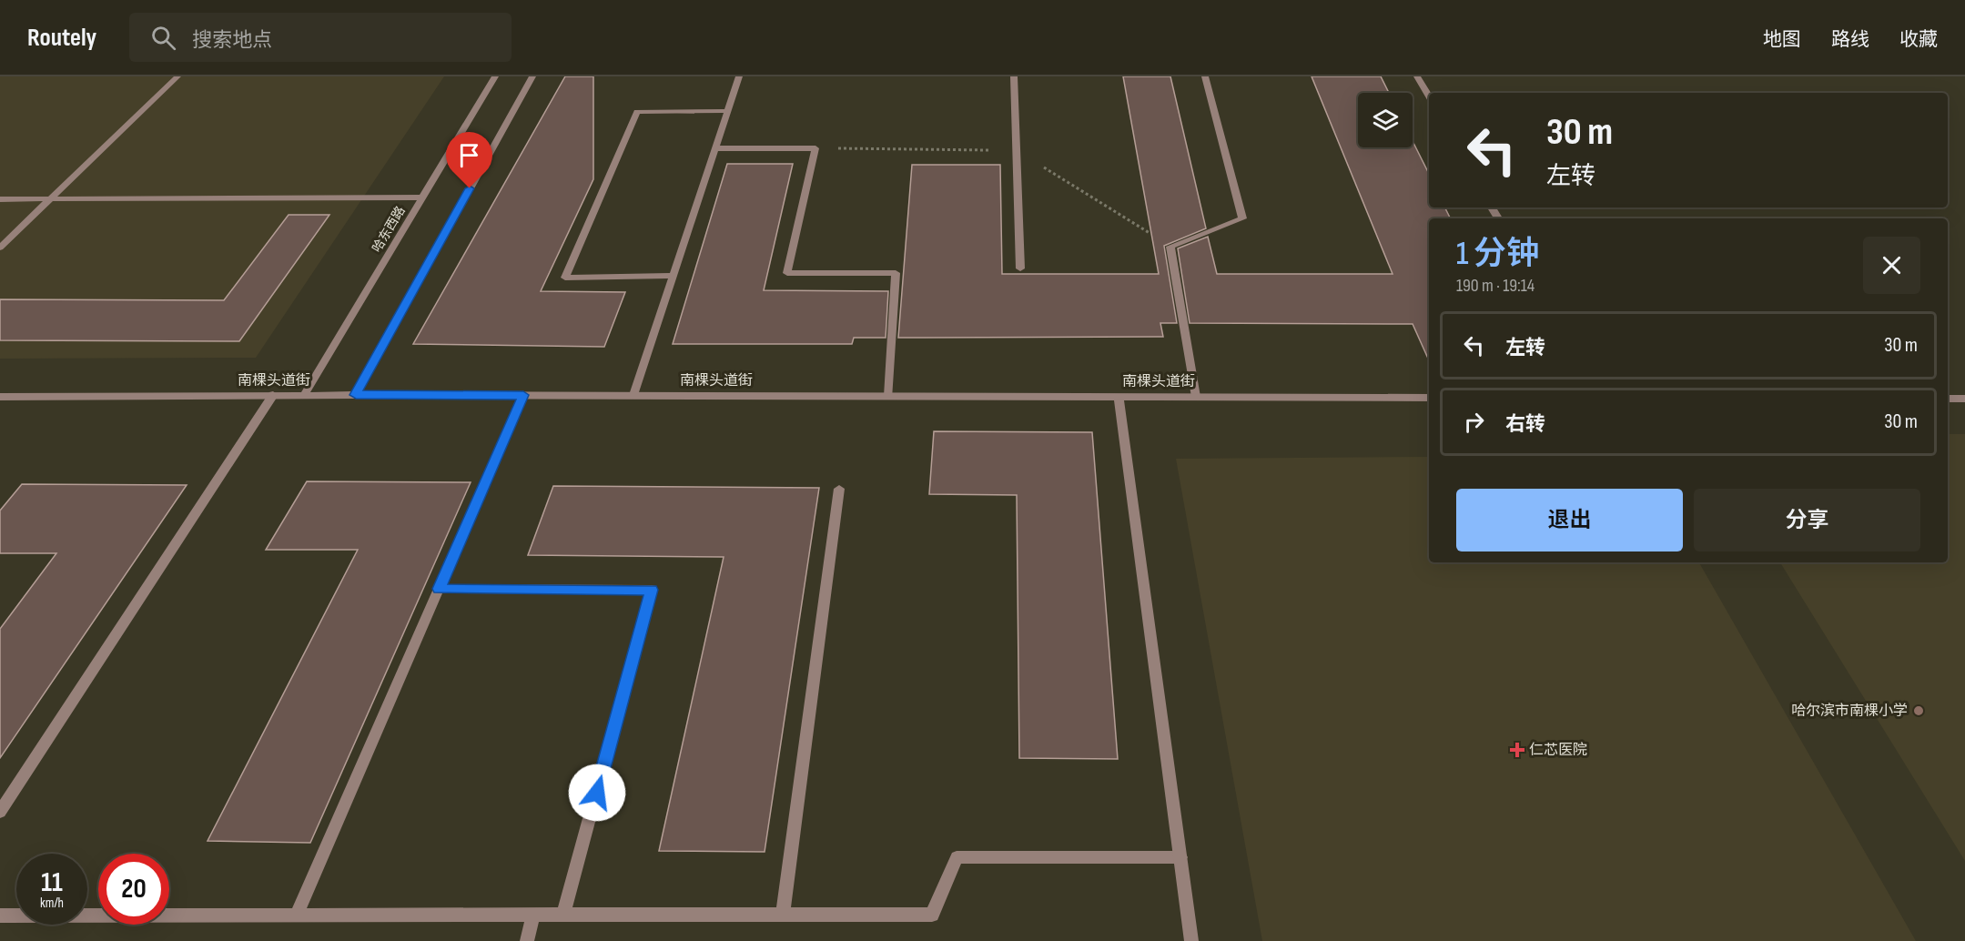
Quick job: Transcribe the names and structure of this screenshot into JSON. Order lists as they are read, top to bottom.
{
  "streets": {
    "street": ["哈东西路", "南棵头道街"]
  },
  "crossings": [
    ["哈东西路", "南棵头道街"]
  ],
  "places": {
    "other": ["哈尔滨市南棵小学"],
    "health": ["仁芯医院"]
  },
  "page": {
    "header": "Routely",
    "search": "搜索地点",
    "nav": ["地图", "路线", "收藏"],
    "turn": ["30 m", "左转"],
    "heading": ["1 分钟", "190 m · 19:14"],
    "list": [
      {
        "name": "左转",
        "value": "30 m"
      },
      {
        "name": "右转",
        "value": "30 m"
      }
    ],
    "buttons": ["退出", "分享"],
    "speed": "11 km/h",
    "limit": "20"
  }
}
